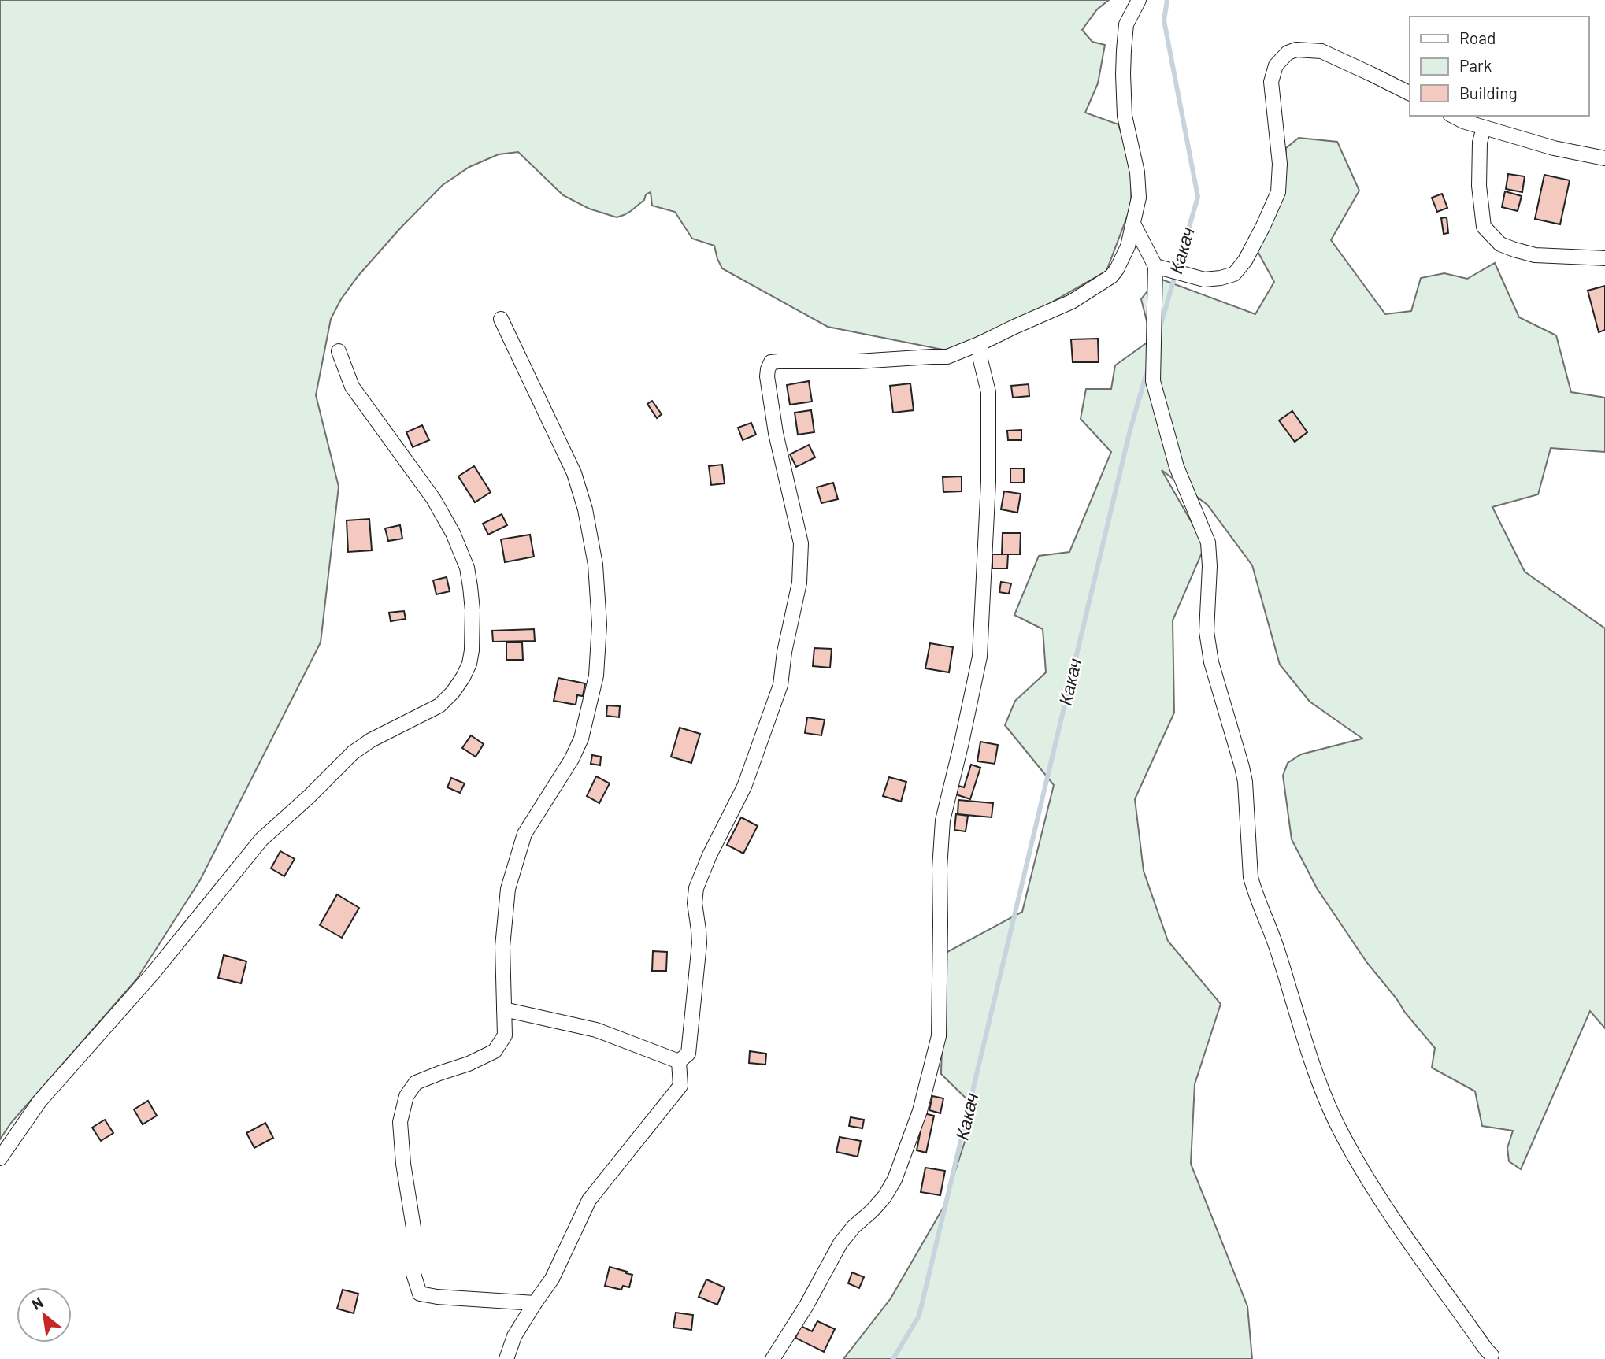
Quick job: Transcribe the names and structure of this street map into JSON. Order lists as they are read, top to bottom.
{
  "water": ["Какач"],
  "legend": ["Road", "Park", "Building"],
  "north": "top left"
}
